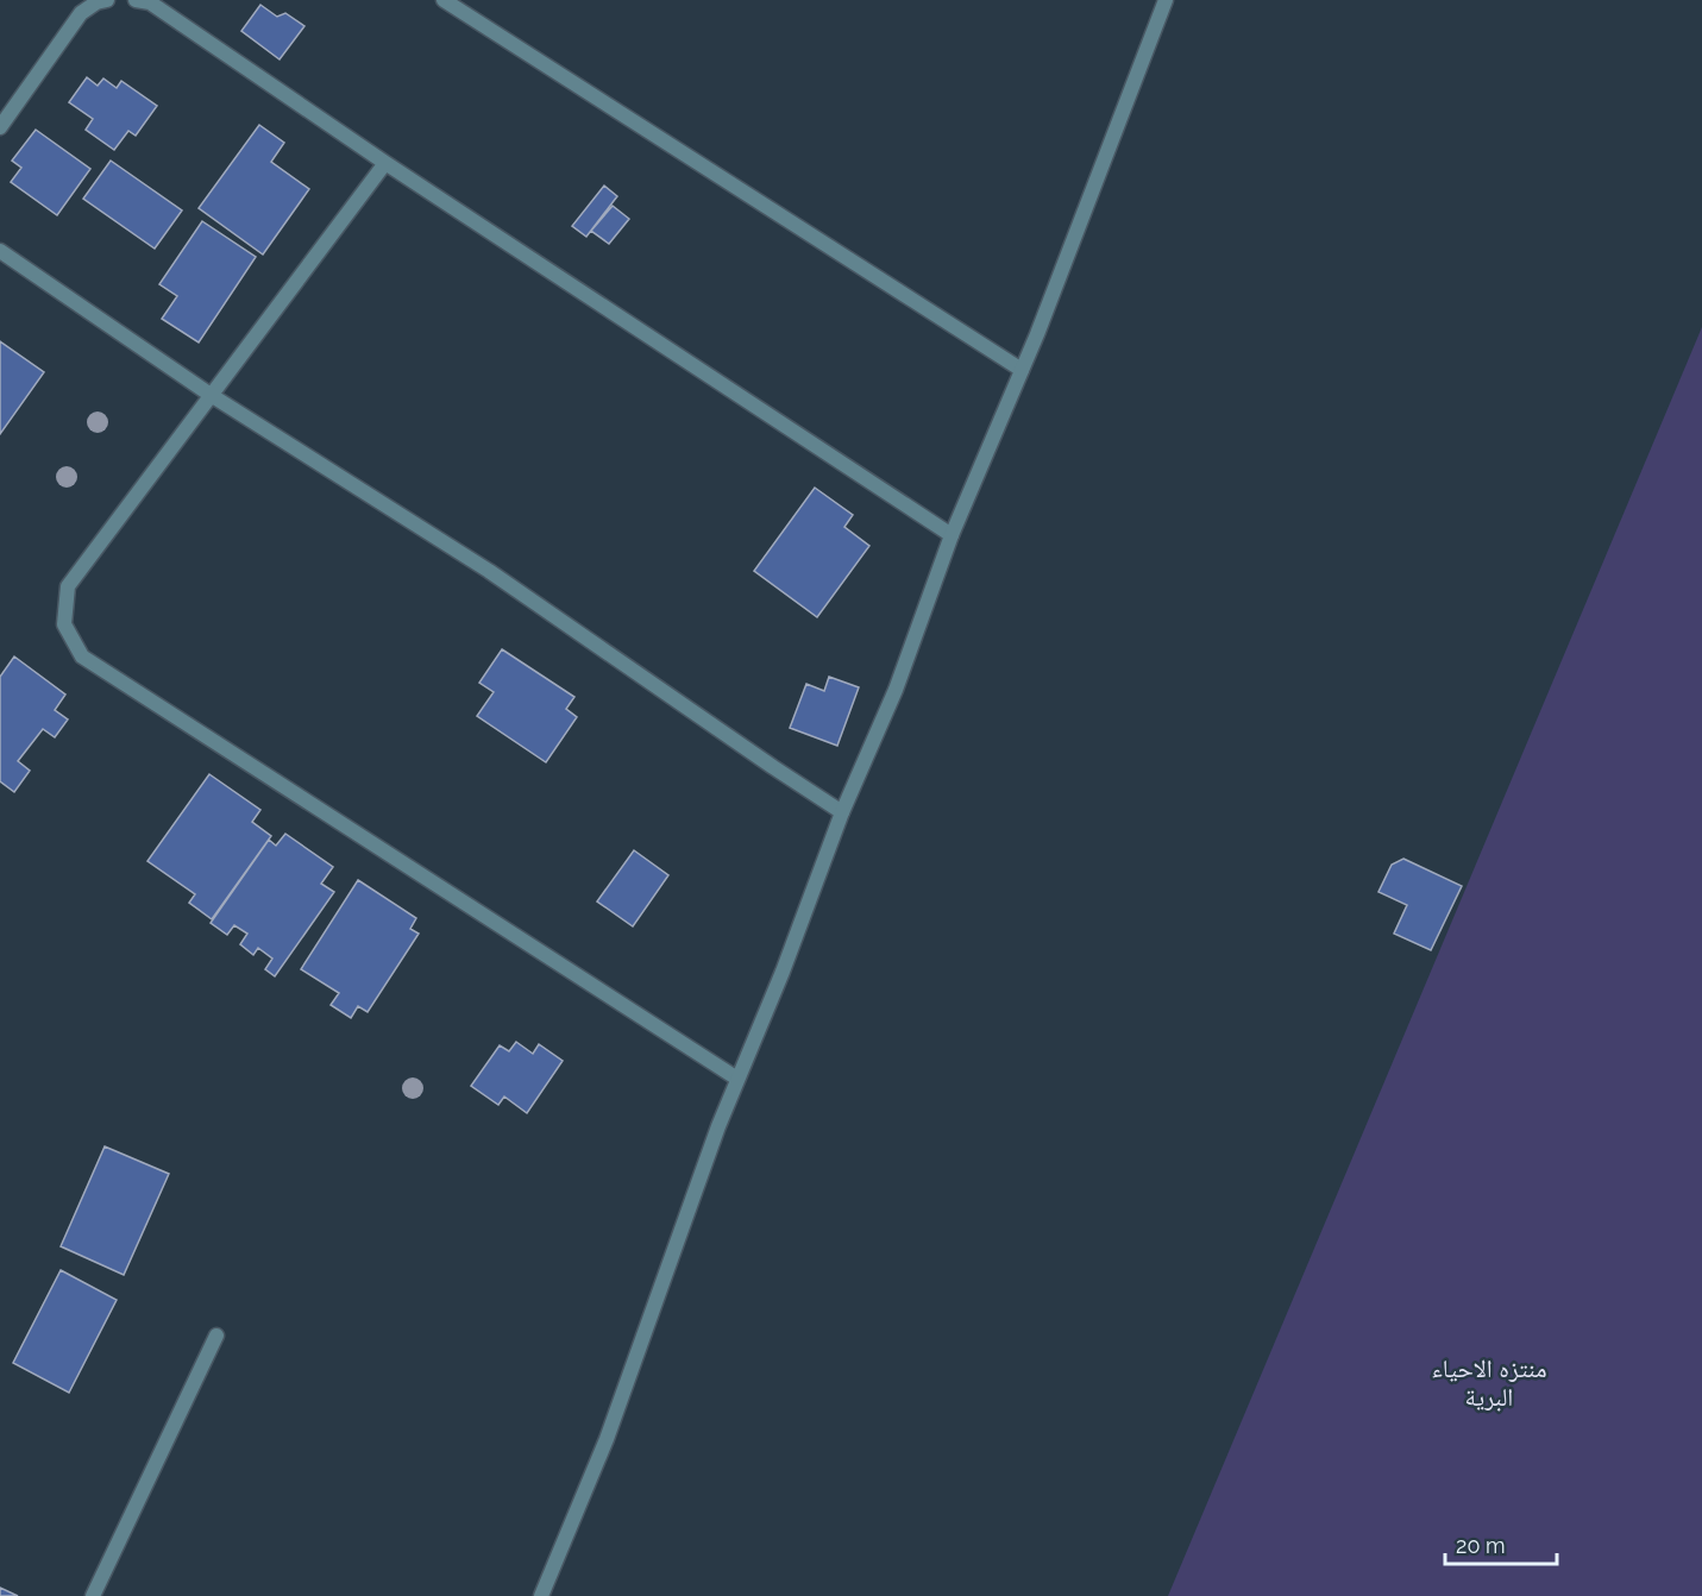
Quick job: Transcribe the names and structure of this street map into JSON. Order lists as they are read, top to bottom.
{
  "parks": ["منتزه الاحياء البرية"],
  "scale_bar": "20 m"
}
